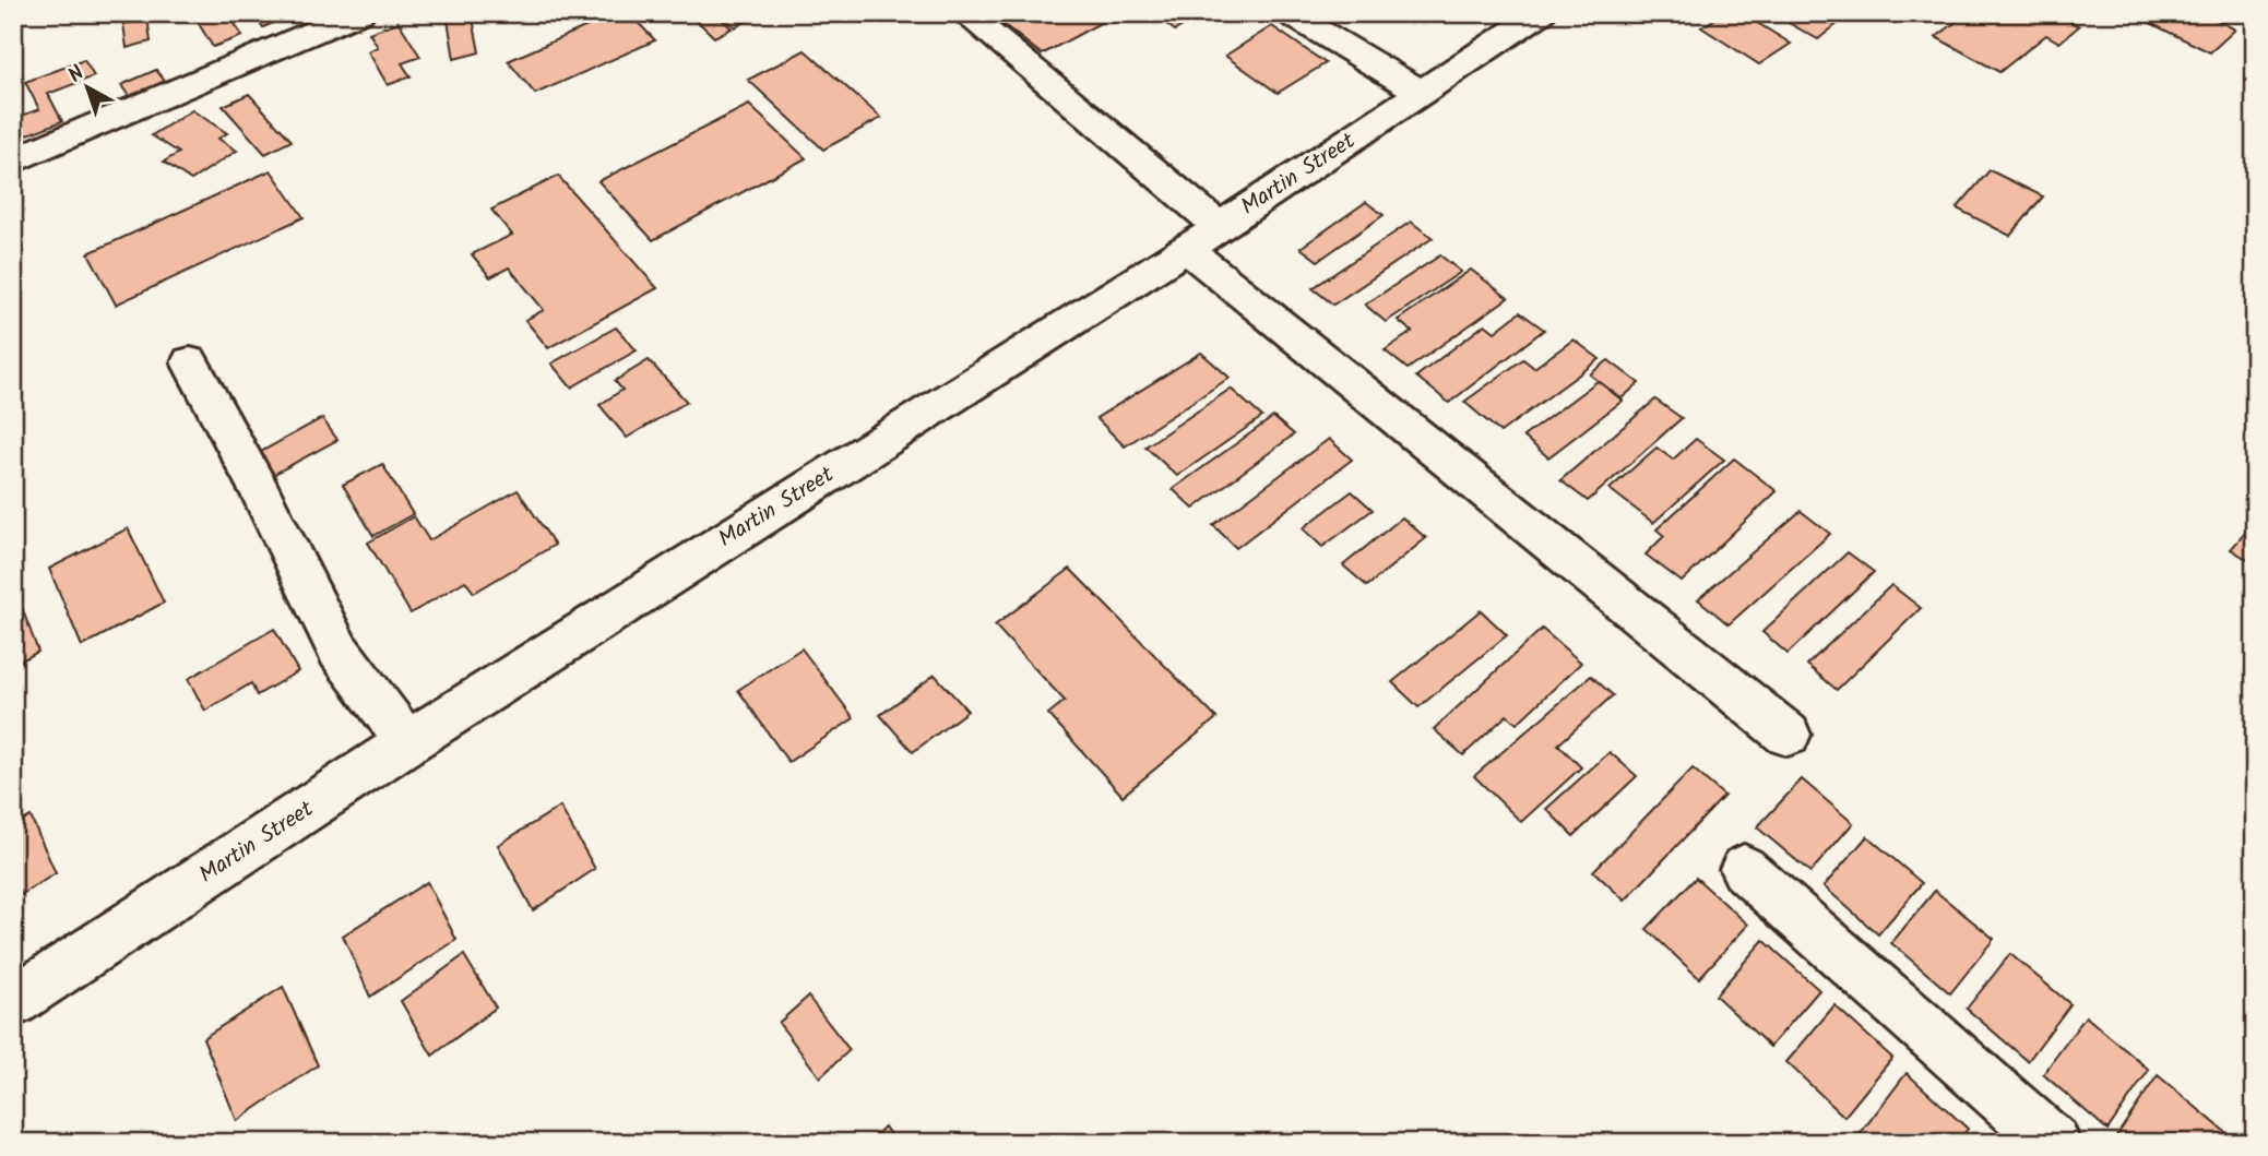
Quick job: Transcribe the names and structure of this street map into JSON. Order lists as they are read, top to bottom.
{
  "streets": {
    "street": ["Martin Street"]
  },
  "north": "top left"
}
